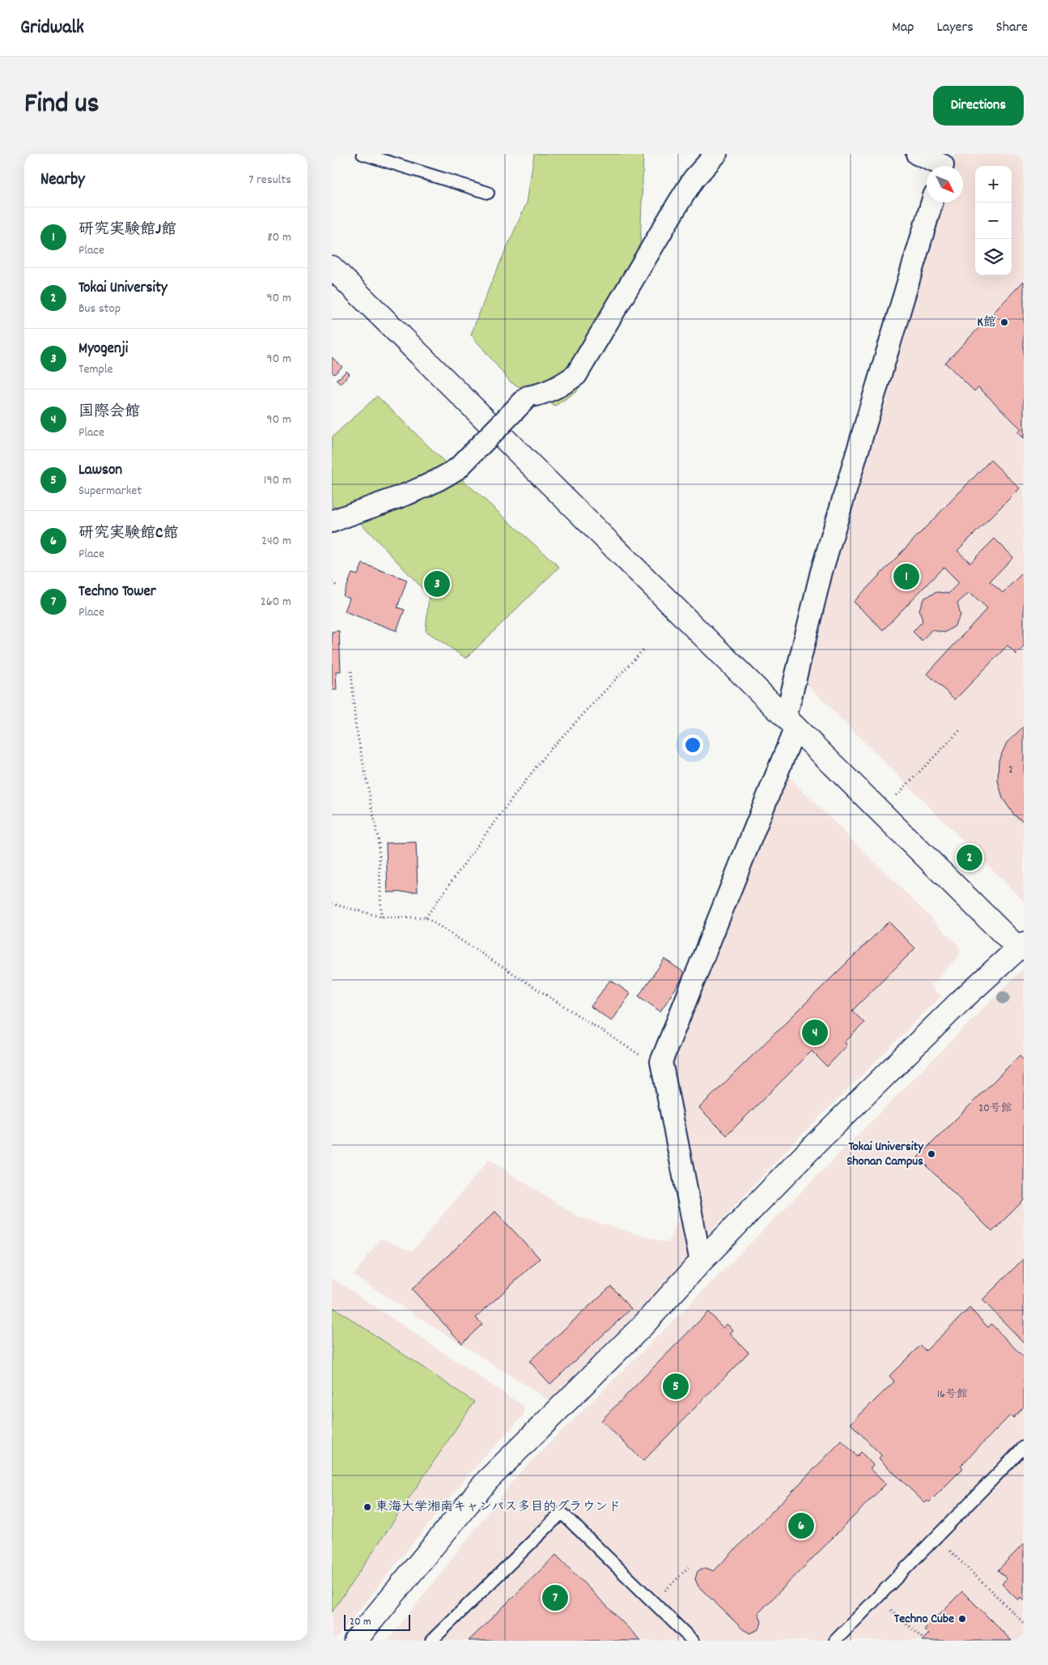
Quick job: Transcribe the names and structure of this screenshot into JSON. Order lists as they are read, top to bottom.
{
  "places": [
    "K館",
    "Tokai University Shonan Campus",
    "東海大学湘南キャンパス多目的グラウンド",
    "Techno Cube"
  ],
  "house_numbers": ["2", "20号館", "16号館"],
  "scale_bar": "20 m",
  "north": "bottom right",
  "page": {
    "header": "Gridwalk",
    "nav": ["Map", "Layers", "Share"],
    "title": "Find us",
    "buttons": "Directions",
    "heading": ["Nearby", "7 results"],
    "map_buttons": ["+", "−"],
    "list": [
      {
        "mark": "1",
        "name": "研究実験館J館",
        "note": "Place",
        "value": "80 m"
      },
      {
        "mark": "2",
        "name": "Tokai University",
        "note": "Bus stop",
        "value": "90 m"
      },
      {
        "mark": "3",
        "name": "Myogenji",
        "note": "Temple",
        "value": "90 m"
      },
      {
        "mark": "4",
        "name": "国際会館",
        "note": "Place",
        "value": "90 m"
      },
      {
        "mark": "5",
        "name": "Lawson",
        "note": "Supermarket",
        "value": "190 m"
      },
      {
        "mark": "6",
        "name": "研究実験館C館",
        "note": "Place",
        "value": "240 m"
      },
      {
        "mark": "7",
        "name": "Techno Tower",
        "note": "Place",
        "value": "260 m"
      }
    ],
    "pins": [
      "1",
      "3",
      "2",
      "4",
      "5",
      "6",
      "7"
    ],
    "scale": "20 m"
  }
}
